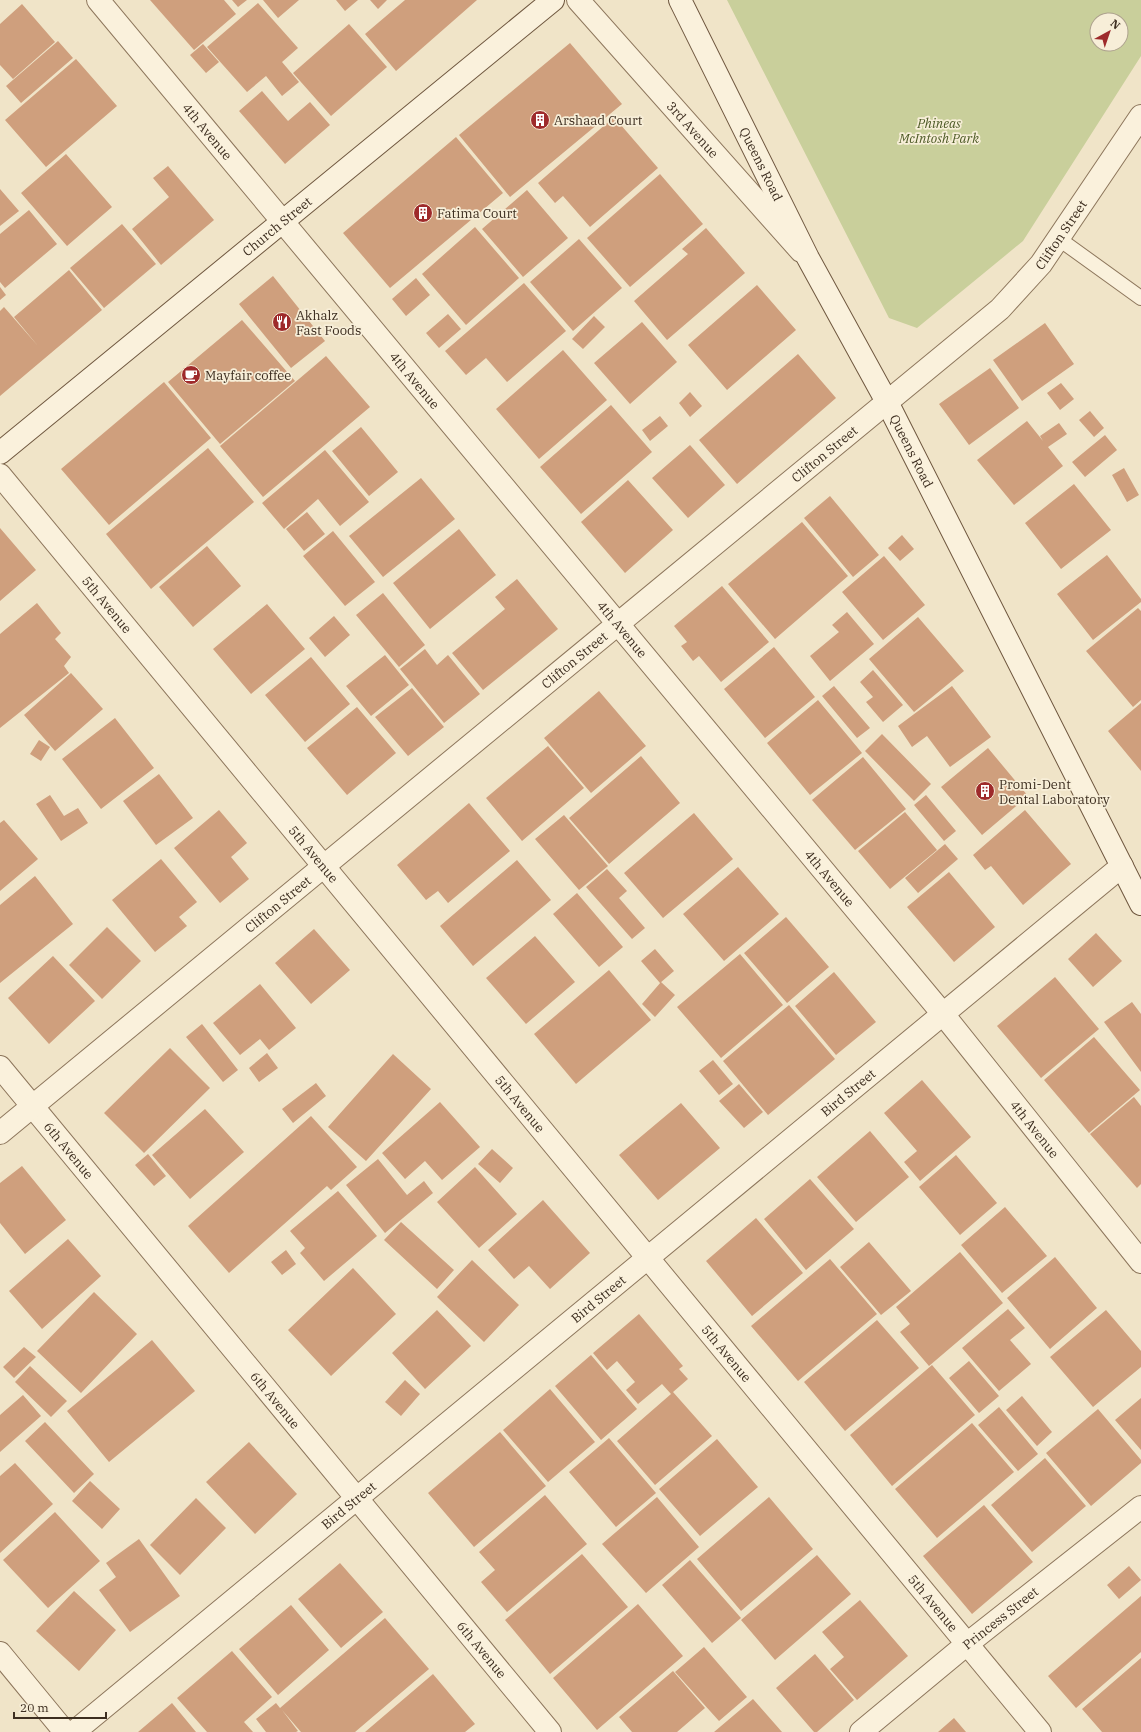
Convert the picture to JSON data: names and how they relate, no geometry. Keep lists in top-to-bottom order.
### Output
{
  "streets": {
    "street": [
      "3rd Avenue",
      "4th Avenue",
      "Queens Road",
      "Church Street",
      "Clifton Street",
      "5th Avenue",
      "Bird Street",
      "6th Avenue",
      "Princess Street"
    ]
  },
  "crossings": [
    ["3rd Avenue", "Queens Road"],
    ["4th Avenue", "Church Street"],
    ["4th Avenue", "Clifton Street"],
    ["4th Avenue", "Bird Street"],
    ["Queens Road", "Clifton Street"],
    ["Queens Road", "Bird Street"],
    ["Clifton Street", "5th Avenue"],
    ["Clifton Street", "6th Avenue"],
    ["5th Avenue", "Bird Street"],
    ["5th Avenue", "Princess Street"],
    ["Bird Street", "6th Avenue"]
  ],
  "parks": ["Phineas McIntosh Park"],
  "places": {
    "building": ["Arshaad Court", "Fatima Court", "Promi-Dent Dental Laboratory"],
    "restaurant": ["Akhalz Fast Foods"],
    "cafe": ["Mayfair coffee"]
  },
  "scale_bar": "20 m",
  "north": "top right"
}
